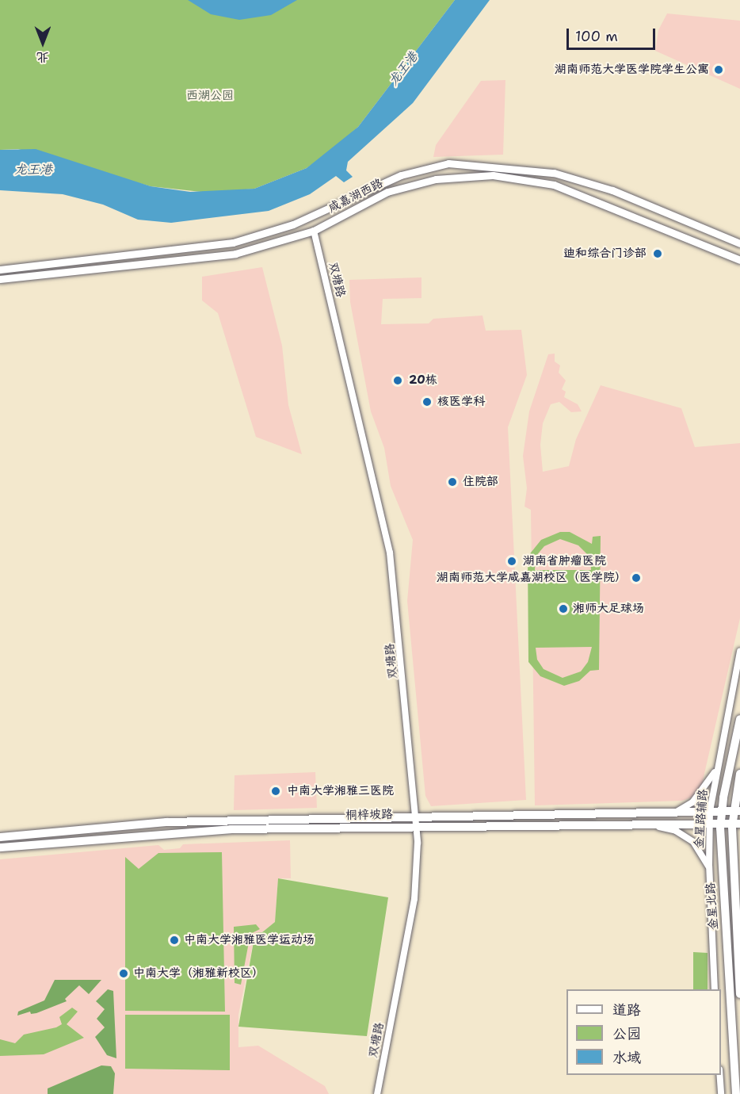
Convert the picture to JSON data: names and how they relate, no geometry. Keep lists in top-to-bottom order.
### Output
{
  "streets": {
    "main road": ["咸嘉湖西路", "桐梓坡路", "金星北路"],
    "street": ["双塘路", "金星路辅路"]
  },
  "crossings": [
    ["咸嘉湖西路", "双塘路"],
    ["双塘路", "桐梓坡路"],
    ["桐梓坡路", "金星路辅路"],
    ["桐梓坡路", "金星北路"]
  ],
  "water": ["龙王港"],
  "parks": ["西湖公园"],
  "places": [
    "湖南师范大学医学院学生公寓",
    "迪和综合门诊部",
    "20栋",
    "核医学科",
    "住院部",
    "湖南省肿瘤医院",
    "湖南师范大学咸嘉湖校区（医学院）",
    "湘师大足球场",
    "中南大学湘雅三医院",
    "中南大学湘雅医学运动场",
    "中南大学（湘雅新校区）"
  ],
  "legend": ["道路", "公园", "水域"],
  "scale_bar": "100 m",
  "north": "bottom"
}
